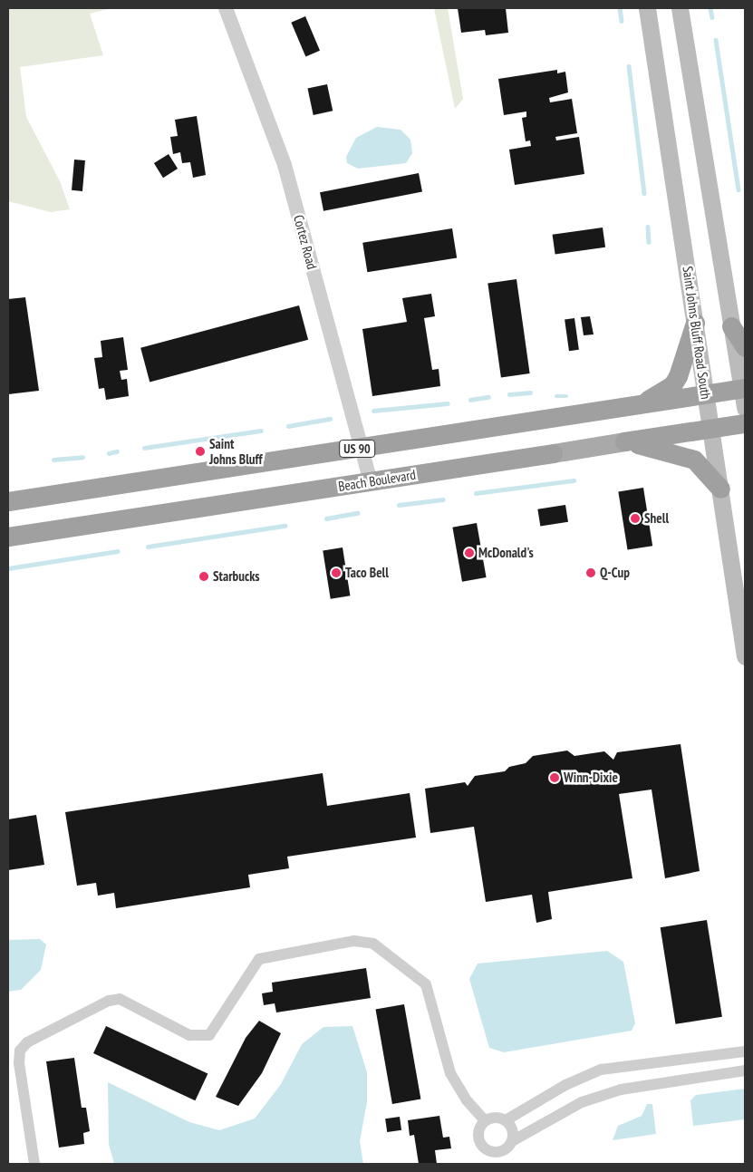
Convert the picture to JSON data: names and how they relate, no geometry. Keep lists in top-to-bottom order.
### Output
{
  "streets": {
    "highway": ["US 90", "Beach Boulevard"],
    "main road": ["Saint Johns Bluff Road South"],
    "street": ["Cortez Road"]
  },
  "crossings": [
    ["Cortez Road", "US 90"],
    ["Cortez Road", "Beach Boulevard"],
    ["Saint Johns Bluff Road South", "US 90"],
    ["Saint Johns Bluff Road South", "Beach Boulevard"]
  ],
  "places": [
    "Saint Johns Bluff",
    "Shell",
    "McDonald's",
    "Taco Bell",
    "Q-Cup",
    "Starbucks",
    "Winn-Dixie"
  ]
}
